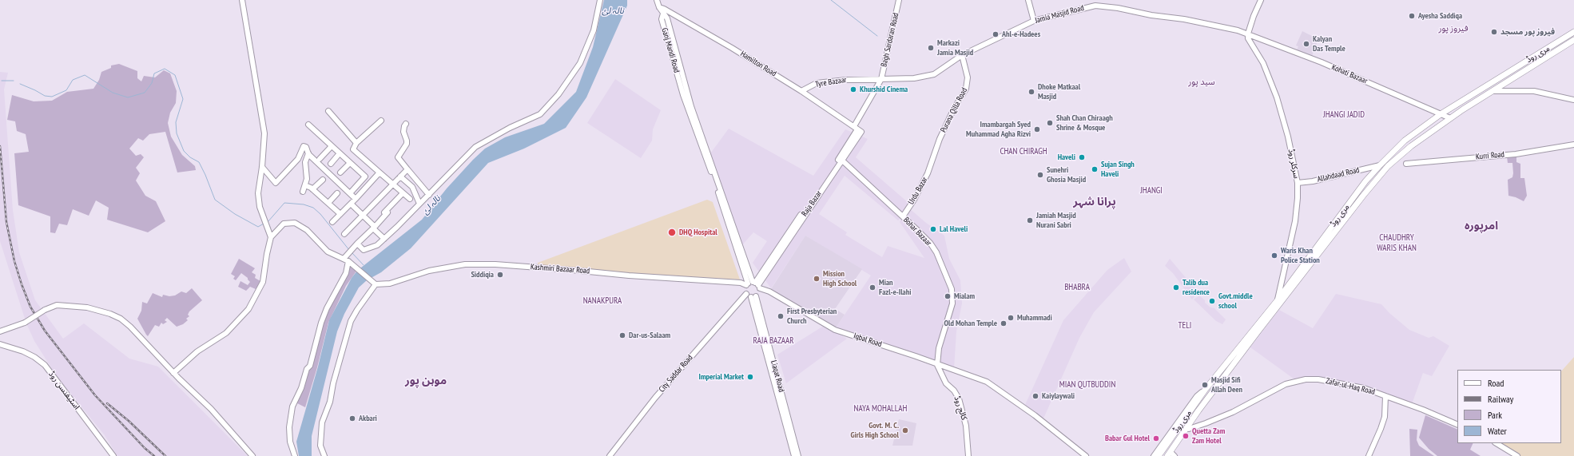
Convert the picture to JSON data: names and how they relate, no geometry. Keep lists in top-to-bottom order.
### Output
{
  "streets": {
    "main road": ["مری روڈ"],
    "street": [
      "Jamia Masjid Road",
      "Bagh Sardaran Road",
      "Ganj Mandi Road",
      "Hamilton Road",
      "Kohati Bazaar",
      "Tyre Bazaar",
      "Purana Qilla Road",
      "Kurri Road",
      "سرکلر روڈ",
      "Allahdaad Road",
      "Urdu Bazar",
      "Raja Bazar",
      "Bohar Bazaar",
      "Kashmiri Bazaar Road",
      "Iqbal Road",
      "City Saddar Road",
      "Liaqat Road",
      "Zafar-ul-Haq Road",
      "اسٹیفنسن روڈ",
      "کالج روڈ"
    ]
  },
  "crossings": [
    ["Jamia Masjid Road", "Bagh Sardaran Road"],
    ["Jamia Masjid Road", "Kohati Bazaar"],
    ["Jamia Masjid Road", "Tyre Bazaar"],
    ["Jamia Masjid Road", "Purana Qilla Road"],
    ["Jamia Masjid Road", "سرکلر روڈ"],
    ["Bagh Sardaran Road", "Hamilton Road"],
    ["Bagh Sardaran Road", "Tyre Bazaar"],
    ["Bagh Sardaran Road", "Raja Bazar"],
    ["Ganj Mandi Road", "Hamilton Road"],
    ["Ganj Mandi Road", "Raja Bazar"],
    ["Ganj Mandi Road", "Kashmiri Bazaar Road"],
    ["Ganj Mandi Road", "Iqbal Road"],
    ["مری روڈ", "Kohati Bazaar"],
    ["مری روڈ", "سرکلر روڈ"],
    ["مری روڈ", "Allahdaad Road"],
    ["Hamilton Road", "Tyre Bazaar"],
    ["Hamilton Road", "Raja Bazar"],
    ["Kohati Bazaar", "سرکلر روڈ"],
    ["Purana Qilla Road", "Urdu Bazar"],
    ["سرکلر روڈ", "Allahdaad Road"],
    ["Urdu Bazar", "Bohar Bazaar"],
    ["Raja Bazar", "Bohar Bazaar"],
    ["Raja Bazar", "Kashmiri Bazaar Road"],
    ["Raja Bazar", "Iqbal Road"],
    ["Raja Bazar", "Liaqat Road"],
    ["Bohar Bazaar", "Iqbal Road"],
    ["Bohar Bazaar", "کالج روڈ"],
    ["Kashmiri Bazaar Road", "Iqbal Road"],
    ["Iqbal Road", "کالج روڈ"]
  ],
  "districts": [
    "فیروز پور",
    "سید پور",
    "JHANGI JADID",
    "CHAN CHIRAGH",
    "JHANGI",
    "پرانا شہر",
    "امرپورہ",
    "CHAUDHRY WARIS KHAN",
    "BHABRA",
    "NANAKPURA",
    "TELI",
    "RAJA BAZAAR",
    "موہن پور",
    "MIAN QUTBUDDIN",
    "NAYA MOHALLAH"
  ],
  "water": ["نالہ لئ"],
  "places": [
    "Ayesha Saddiqa",
    "فیروز پور مسجد",
    "Ahl-e-Hadees",
    "Kalyan Das Temple",
    "Markazi Jamia Masjid",
    "Khurshid Cinema",
    "Dhoke Matkaal Masjid",
    "Shah Chan Chiraagh Shrine & Mosque",
    "Imambargah Syed Muhammad Agha Rizvi",
    "Haveli",
    "Sujan Singh Haveli",
    "Sunehri Ghosia Masjid",
    "Jamiah Masjid Nurani Sabri",
    "Lal Haveli",
    "DHQ Hospital",
    "Waris Khan Police Station",
    "Siddiqia",
    "Mission High School",
    "Mian Fazl-e-Ilahi",
    "Talib dua residence",
    "Mialam",
    "Govt.middle school",
    "First Presbyterian Church",
    "Muhammadi",
    "Old Mohan Temple",
    "Dar-us-Salaam",
    "Imperial Market",
    "Masjid Sifi Allah Deen",
    "Kaiylaywali",
    "Akbari",
    "Govt. M. C. Girls High School",
    "Quetta Zam Zam Hotel",
    "Babar Gul Hotel"
  ],
  "legend": [
    "Road",
    "Railway",
    "Park",
    "Water"
  ]
}
